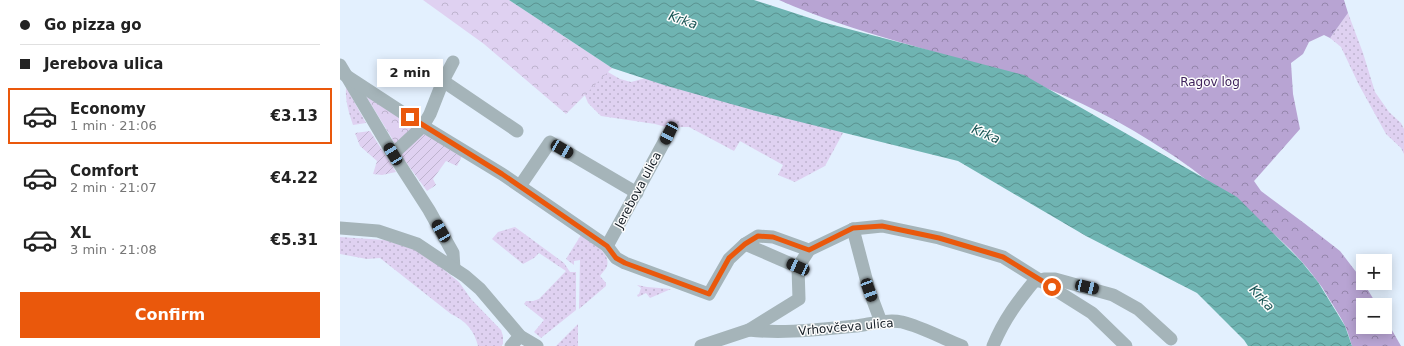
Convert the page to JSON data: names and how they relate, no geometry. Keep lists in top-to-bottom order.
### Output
{
  "streets": {
    "street": ["Jerebova ulica", "Vrhovčeva ulica"]
  },
  "water": ["Krka"],
  "parks": ["Ragov log"],
  "page": {
    "banner": ["Go pizza go", "Jerebova ulica"],
    "bubble": "2 min",
    "list": [
      {
        "name": "Economy",
        "note": "1 min · 21:06",
        "value": "€3.13"
      },
      {
        "name": "Comfort",
        "note": "2 min · 21:07",
        "value": "€4.22"
      },
      {
        "name": "XL",
        "note": "3 min · 21:08",
        "value": "€5.31"
      }
    ],
    "map_buttons": ["+", "−"],
    "buttons": "Confirm"
  }
}
